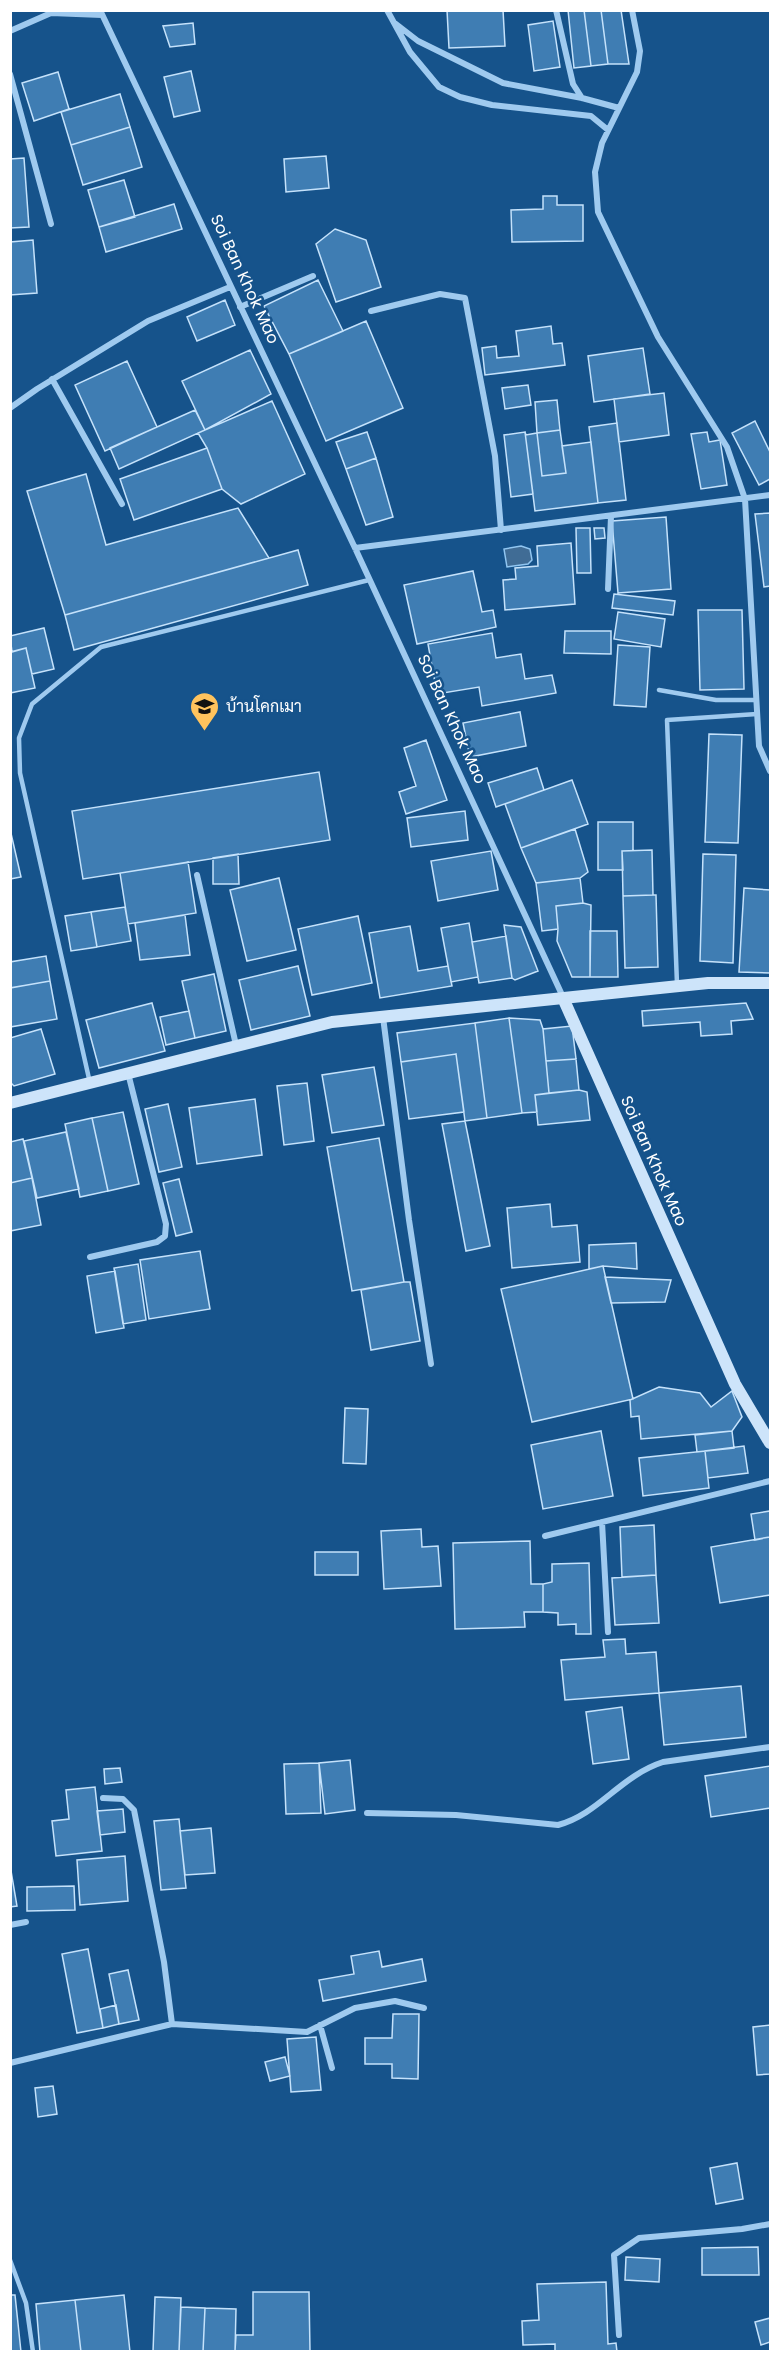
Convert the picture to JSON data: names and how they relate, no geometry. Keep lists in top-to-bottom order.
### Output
{
  "streets": {
    "street": ["Soi Ban Khok Mao"]
  },
  "places": {
    "school or university": ["บ้านโคกเมา"]
  }
}
